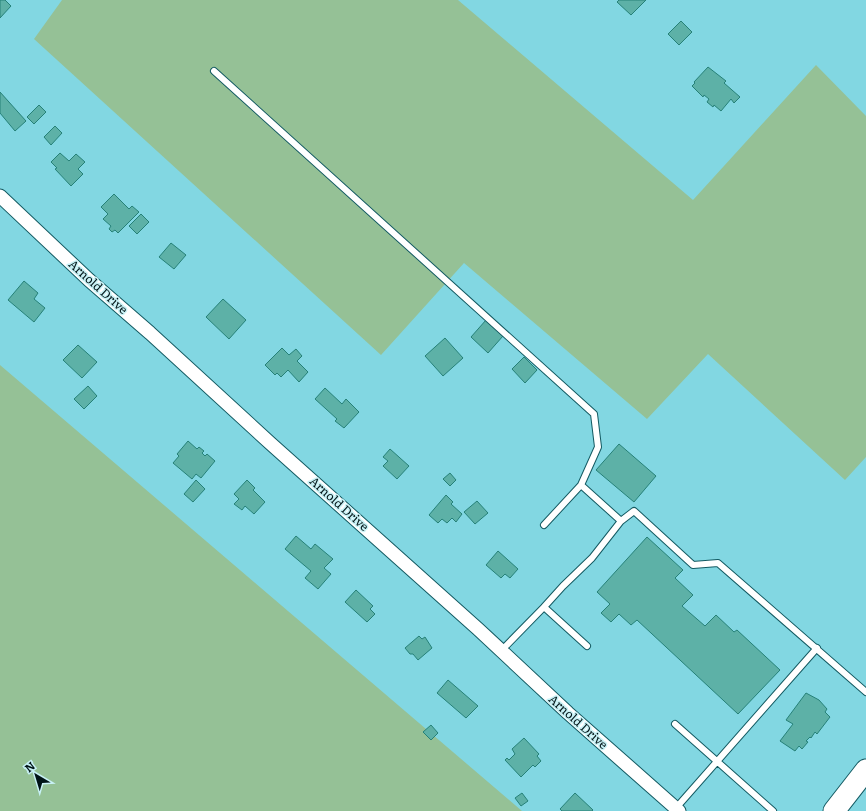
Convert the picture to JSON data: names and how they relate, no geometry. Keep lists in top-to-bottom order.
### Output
{
  "streets": {
    "street": ["Arnold Drive"]
  },
  "north": "top left"
}
